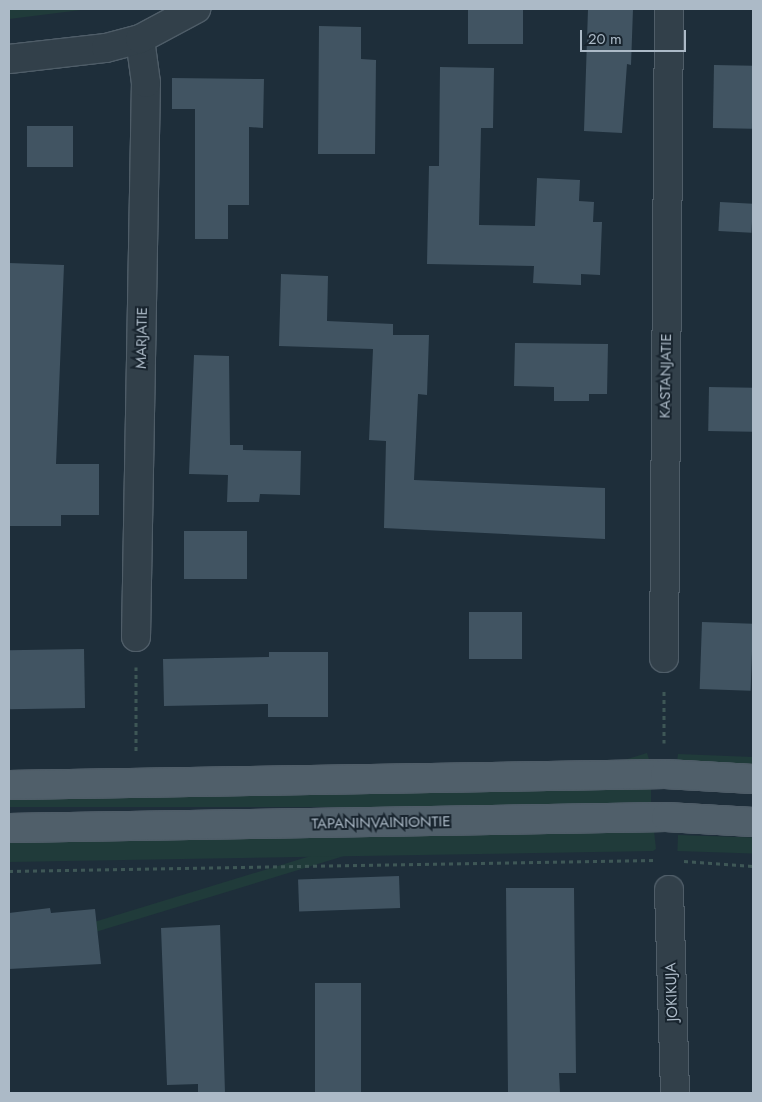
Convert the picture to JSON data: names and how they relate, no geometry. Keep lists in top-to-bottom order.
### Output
{
  "streets": {
    "main road": ["TAPANINVAINIONTIE"],
    "street": ["MARJATIE", "KASTANJATIE", "JOKIKUJA"]
  },
  "scale_bar": "20 m"
}
